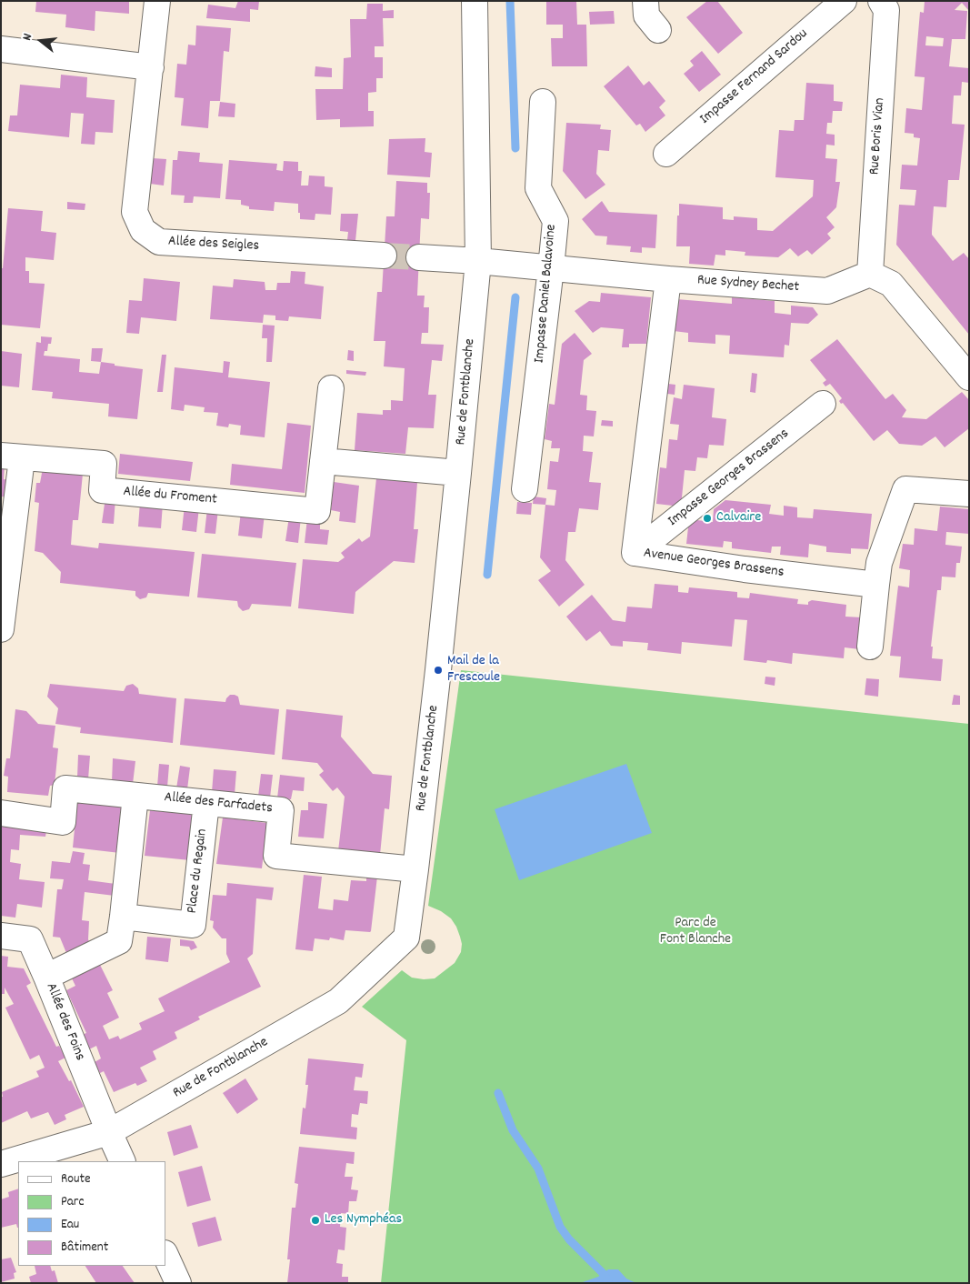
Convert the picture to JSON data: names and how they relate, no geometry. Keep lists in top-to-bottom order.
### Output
{
  "streets": {
    "street": [
      "Impasse Fernand Sardou",
      "Rue Boris Vian",
      "Allée des Seigles",
      "Rue Sydney Bechet",
      "Impasse Daniel Balavoine",
      "Rue de Fontblanche",
      "Impasse Georges Brassens",
      "Allée du Froment",
      "Avenue Georges Brassens",
      "Allée des Farfadets",
      "Place du Regain",
      "Allée des Foins"
    ]
  },
  "crossings": [
    ["Rue Boris Vian", "Rue Sydney Bechet"],
    ["Rue Sydney Bechet", "Impasse Daniel Balavoine"],
    ["Rue Sydney Bechet", "Rue de Fontblanche"],
    ["Rue Sydney Bechet", "Avenue Georges Brassens"],
    ["Rue de Fontblanche", "Allée des Farfadets"],
    ["Rue de Fontblanche", "Allée des Foins"],
    ["Impasse Georges Brassens", "Avenue Georges Brassens"],
    ["Allée des Farfadets", "Place du Regain"]
  ],
  "parks": ["Parc de Font Blanche"],
  "places": ["Calvaire", "Mail de la Frescoule", "Les Nymphéas"],
  "legend": [
    "Route",
    "Parc",
    "Eau",
    "Bâtiment"
  ],
  "north": "left"
}
